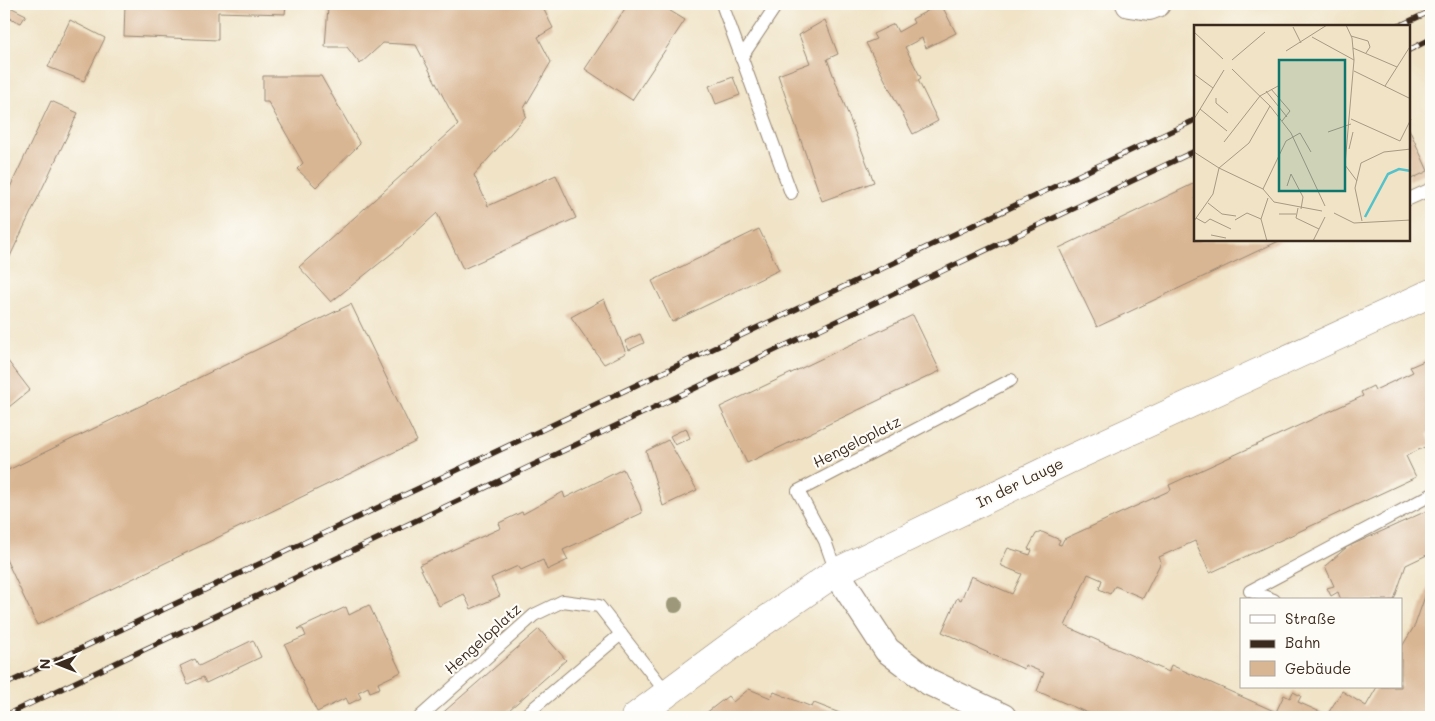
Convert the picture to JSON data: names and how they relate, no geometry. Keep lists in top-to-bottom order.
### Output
{
  "streets": {
    "street": ["In der Lauge"],
    "lane": ["Hengeloplatz"]
  },
  "crossings": [
    ["Hengeloplatz", "In der Lauge"]
  ],
  "legend": ["Straße", "Bahn", "Gebäude"],
  "north": "left"
}
